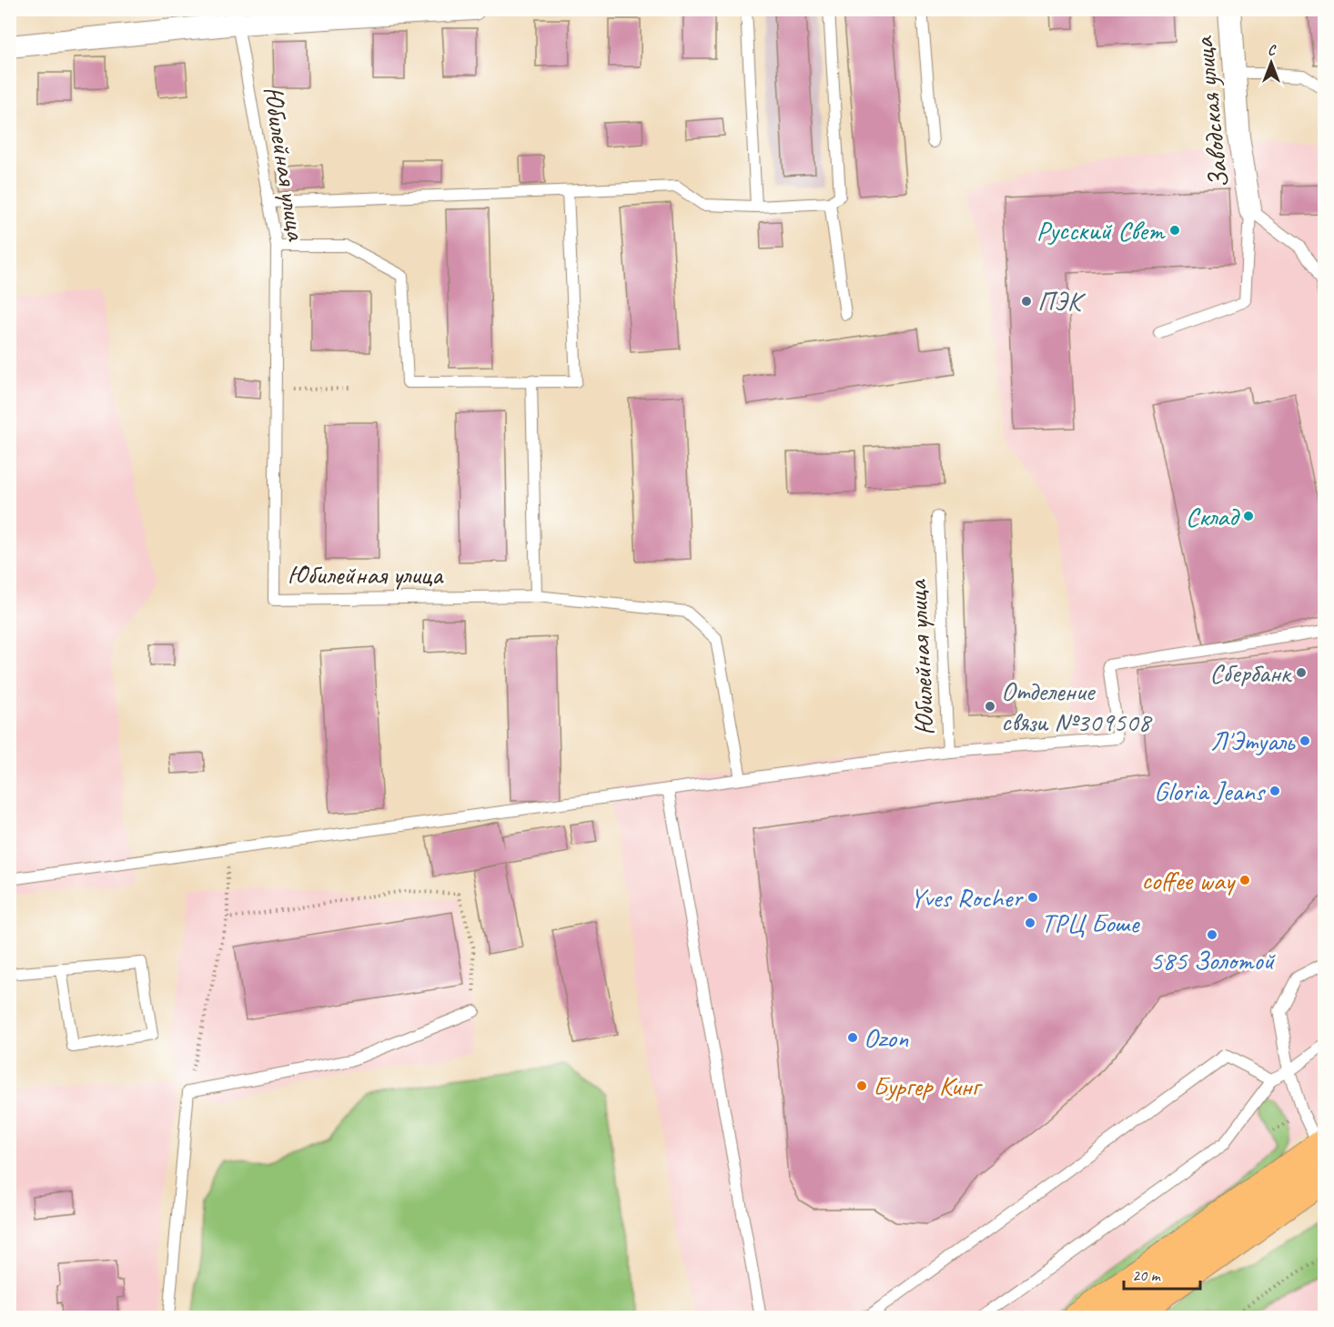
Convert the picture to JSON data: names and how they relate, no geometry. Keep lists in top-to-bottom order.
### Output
{
  "streets": {
    "street": ["Заводская улица"],
    "lane": ["Юбилейная улица"]
  },
  "places": [
    "Русский Свет",
    "ПЭК",
    "Склад",
    "Сбербанк",
    "Отделение связи №309508",
    "Л'Этуаль",
    "Gloria Jeans",
    "coffee way",
    "Yves Rocher",
    "ТРЦ Боше",
    "585 Золотой",
    "Ozon",
    "Бургер Кинг"
  ],
  "scale_bar": "20 m",
  "north": "top"
}
